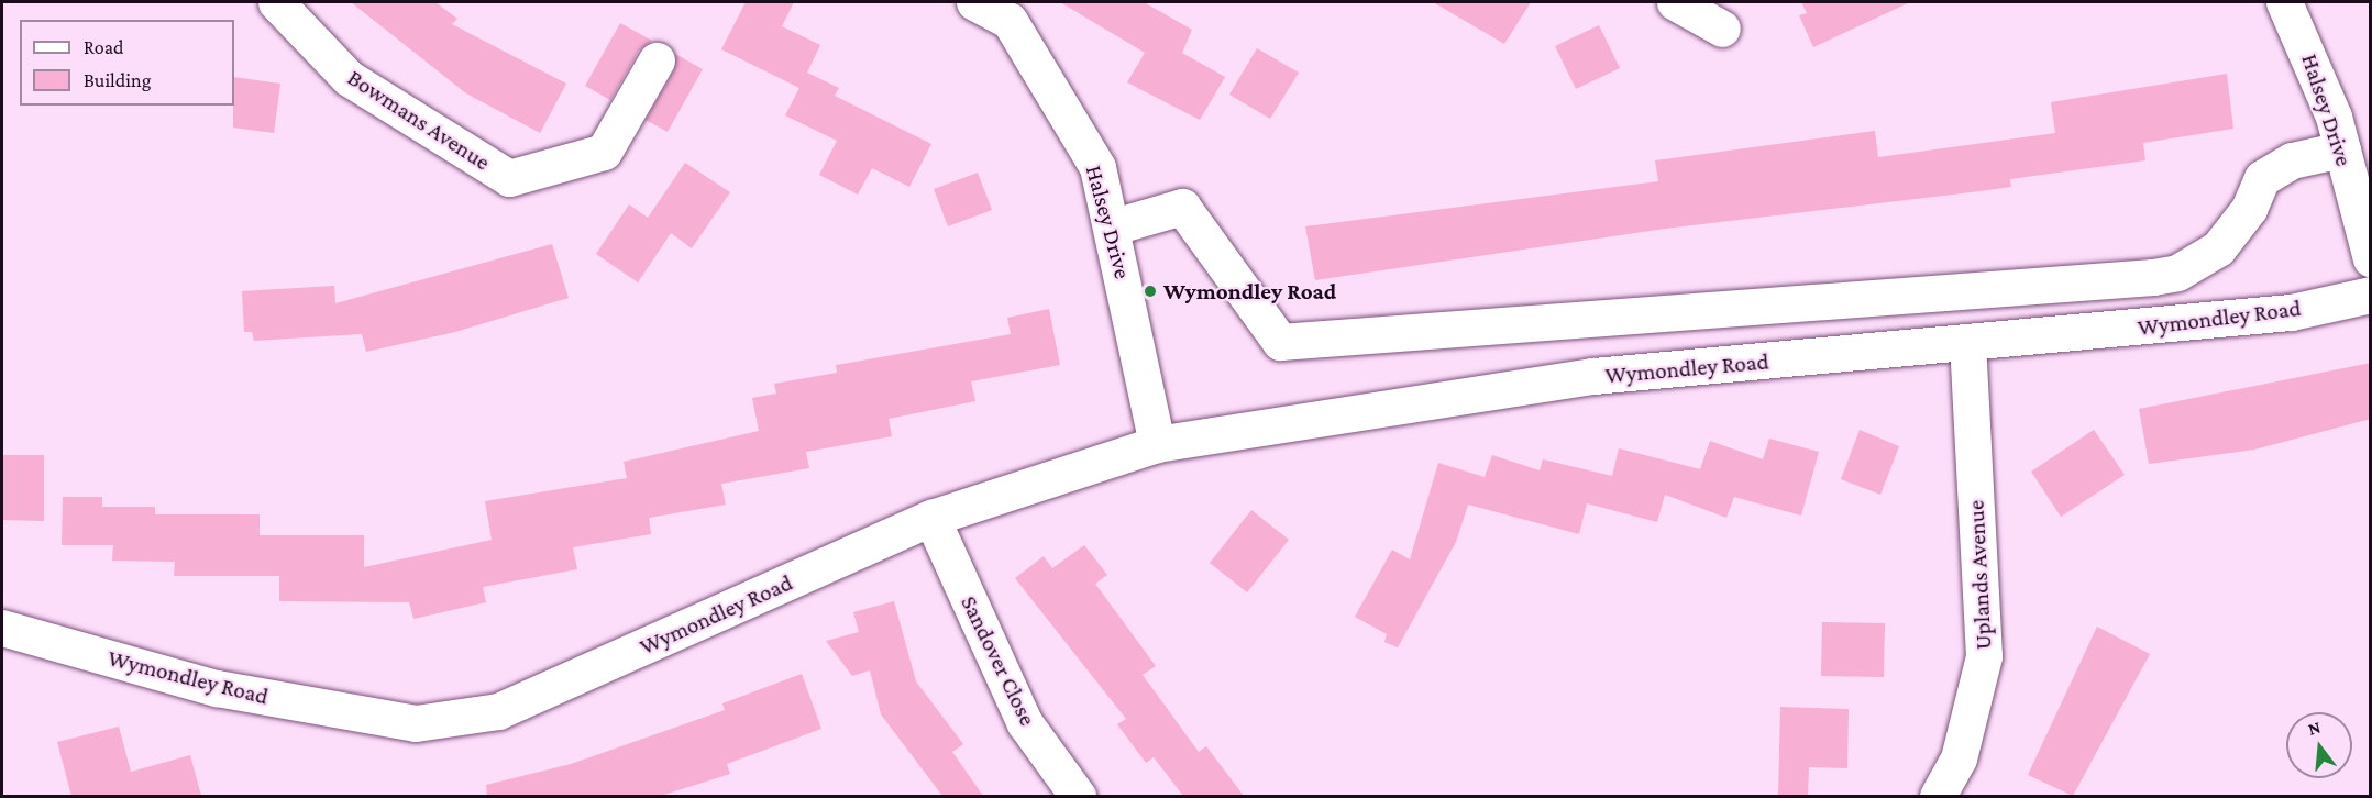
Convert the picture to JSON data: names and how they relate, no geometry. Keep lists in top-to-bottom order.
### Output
{
  "streets": {
    "street": [
      "Halsey Drive",
      "Bowmans Avenue",
      "Wymondley Road",
      "Uplands Avenue",
      "Sandover Close"
    ]
  },
  "crossings": [
    ["Halsey Drive", "Wymondley Road"],
    ["Wymondley Road", "Uplands Avenue"],
    ["Wymondley Road", "Sandover Close"]
  ],
  "places": ["Wymondley Road"],
  "legend": ["Road", "Building"],
  "north": "top"
}
